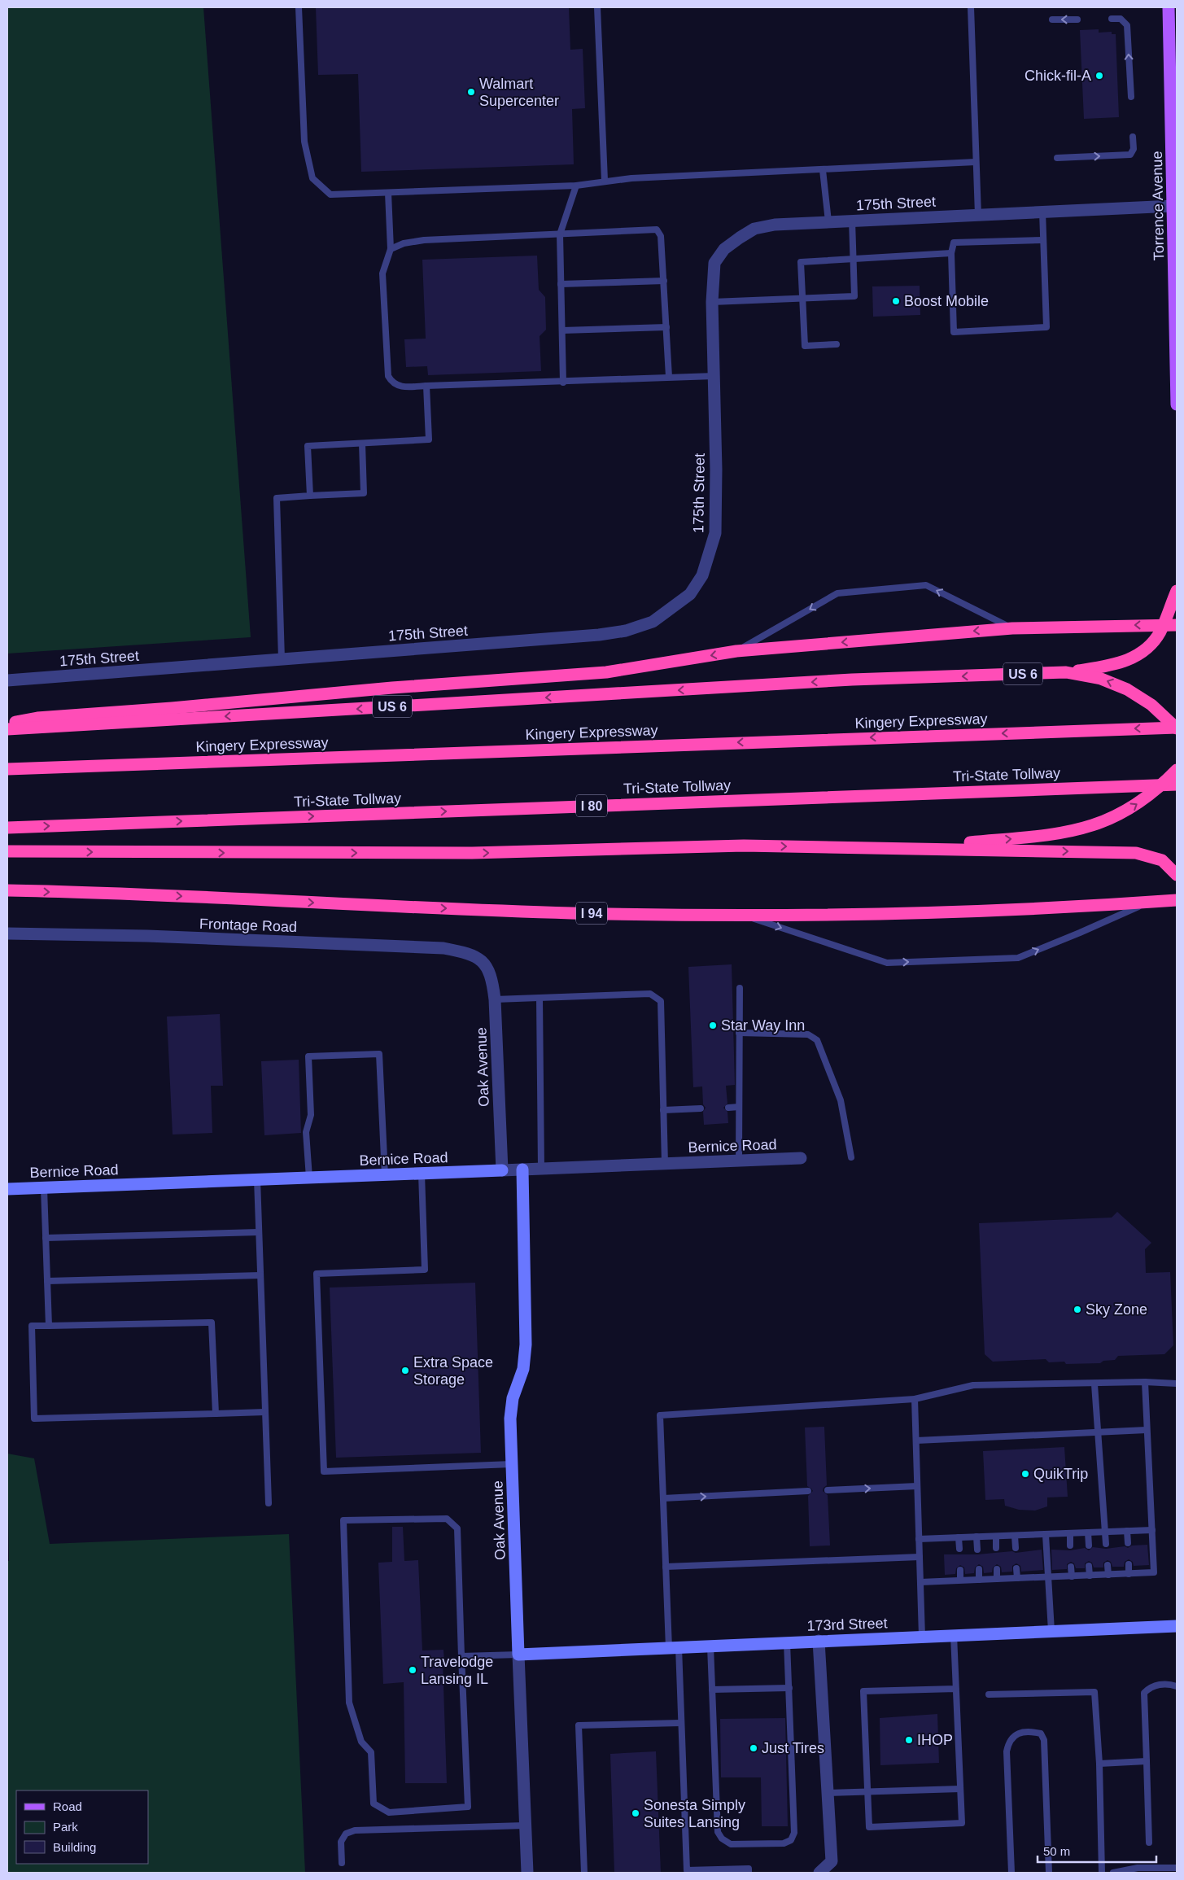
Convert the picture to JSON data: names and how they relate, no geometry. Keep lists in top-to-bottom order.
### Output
{
  "streets": {
    "highway": [
      "US 6",
      "Kingery Expressway",
      "Tri-State Tollway",
      "I 80",
      "I 94"
    ],
    "main road": ["Torrence Avenue"],
    "street": [
      "175th Street",
      "Frontage Road",
      "Oak Avenue",
      "Bernice Road",
      "173rd Street"
    ]
  },
  "crossings": [
    ["175th Street", "Torrence Avenue"],
    ["US 6", "Kingery Expressway"],
    ["Frontage Road", "Oak Avenue"],
    ["Oak Avenue", "Bernice Road"],
    ["Oak Avenue", "173rd Street"]
  ],
  "places": [
    "Chick-fil-A",
    "Walmart Supercenter",
    "Boost Mobile",
    "Star Way Inn",
    "Sky Zone",
    "Extra Space Storage",
    "QuikTrip",
    "Travelodge Lansing IL",
    "IHOP",
    "Just Tires",
    "Sonesta Simply Suites Lansing"
  ],
  "legend": ["Road", "Park", "Building"],
  "scale_bar": "50 m"
}
